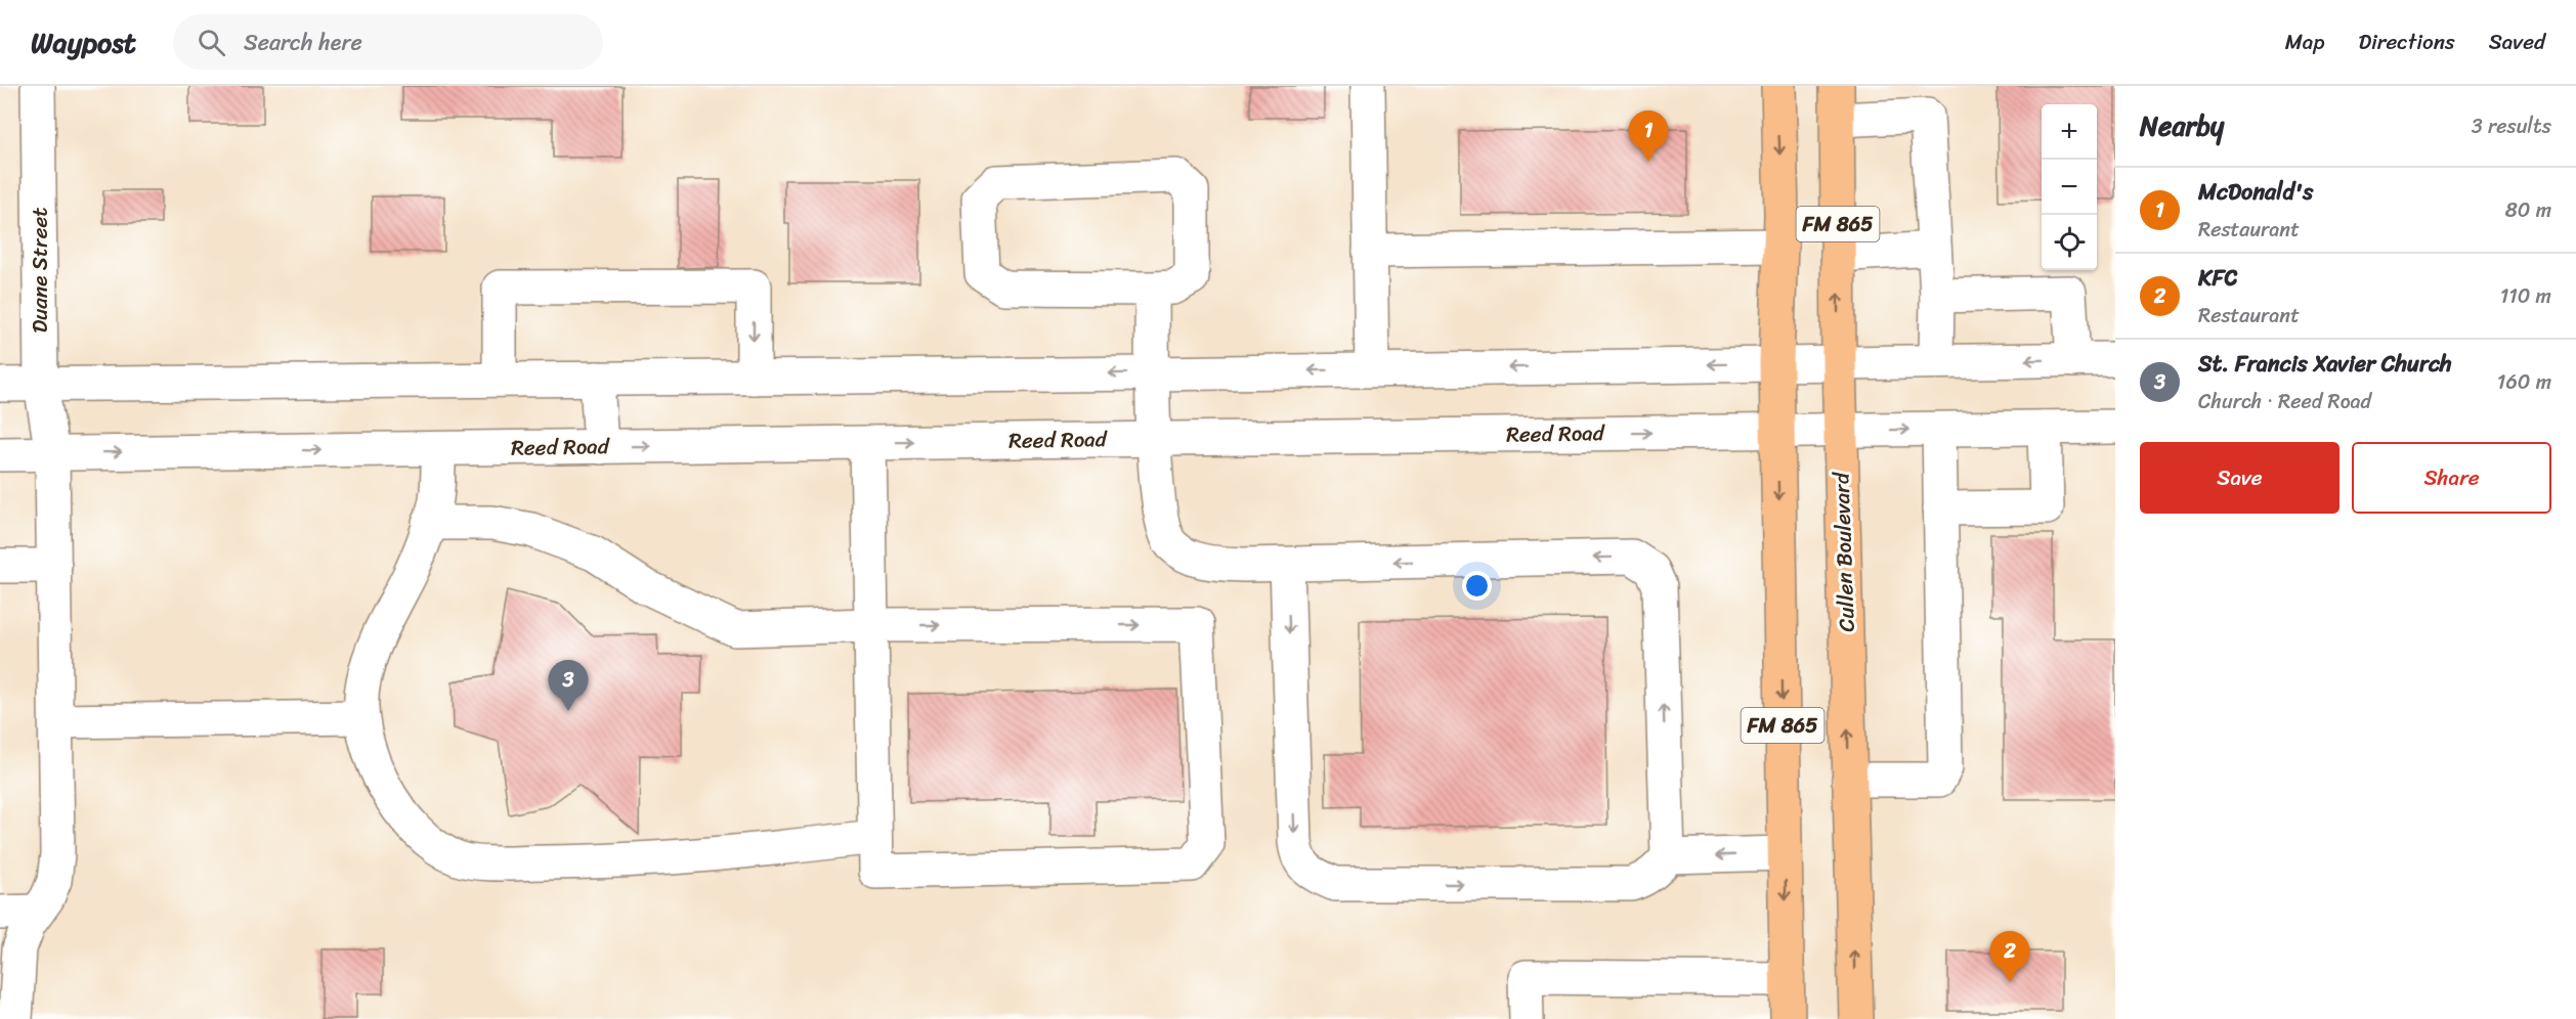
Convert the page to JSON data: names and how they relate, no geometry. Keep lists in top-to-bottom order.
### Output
{
  "streets": {
    "main road": ["FM 865", "Cullen Boulevard"],
    "street": ["Duane Street", "Reed Road"]
  },
  "crossings": [
    ["FM 865", "Reed Road"],
    ["Duane Street", "Reed Road"],
    ["Reed Road", "Cullen Boulevard"]
  ],
  "page": {
    "header": "Waypost",
    "search": "Search here",
    "nav": ["Map", "Directions", "Saved"],
    "heading": ["Nearby", "3 results"],
    "map_buttons": ["+", "−"],
    "pins": ["1", "3", "2"],
    "list": [
      {
        "mark": "1",
        "name": "McDonald's",
        "note": "Restaurant",
        "value": "80 m"
      },
      {
        "mark": "2",
        "name": "KFC",
        "note": "Restaurant",
        "value": "110 m"
      },
      {
        "mark": "3",
        "name": "St. Francis Xavier Church",
        "note": "Church · Reed Road",
        "value": "160 m"
      }
    ],
    "buttons": ["Save", "Share"]
  }
}
